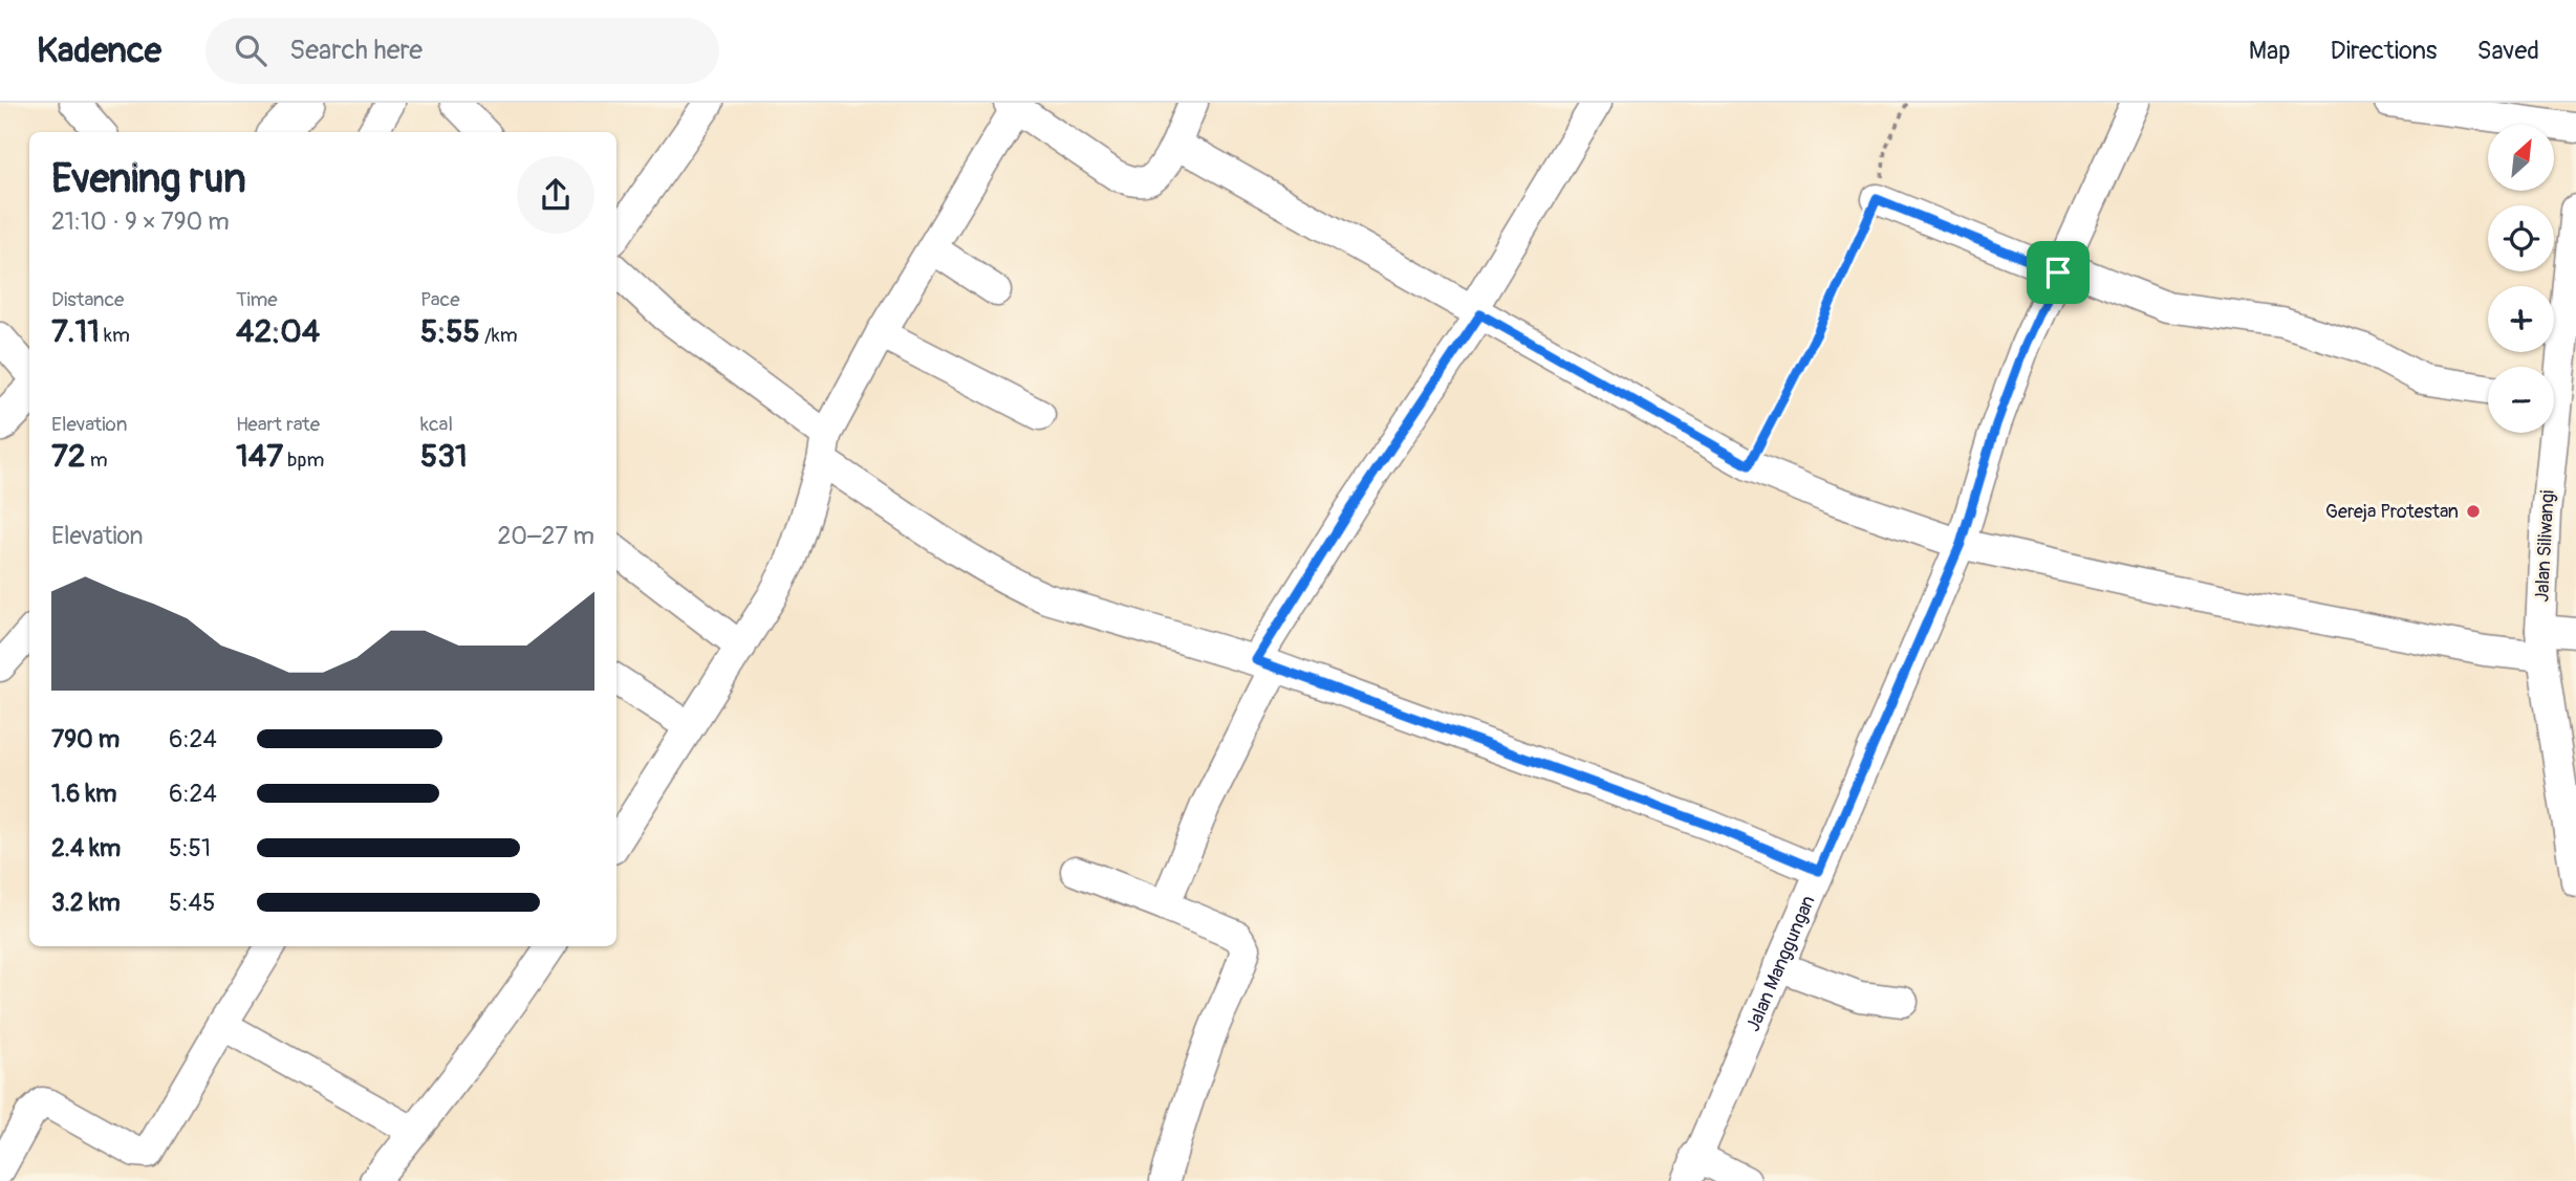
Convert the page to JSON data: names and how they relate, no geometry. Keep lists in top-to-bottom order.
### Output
{
  "streets": {
    "street": ["Jalan Siliwangi", "Jalan Manggungan"]
  },
  "places": ["Gereja Protestan"],
  "north": "top right",
  "page": {
    "header": "Kadence",
    "search": "Search here",
    "nav": ["Map", "Directions", "Saved"],
    "map_buttons": ["+", "−"],
    "heading": ["Evening run", "21:10 · 9 × 790 m"],
    "stats": [
      ["Distance", "7.11 km"],
      ["Time", "42:04"],
      ["Pace", "5:55 /km"],
      ["Elevation", "72 m"],
      ["Heart rate", "147 bpm"],
      ["kcal", "531"]
    ],
    "chart": ["Elevation", "20–27 m"],
    "list": [
      {
        "name": "790 m",
        "note": "6:24"
      },
      {
        "name": "1.6 km",
        "note": "6:24"
      },
      {
        "name": "2.4 km",
        "note": "5:51"
      },
      {
        "name": "3.2 km",
        "note": "5:45"
      }
    ]
  }
}
